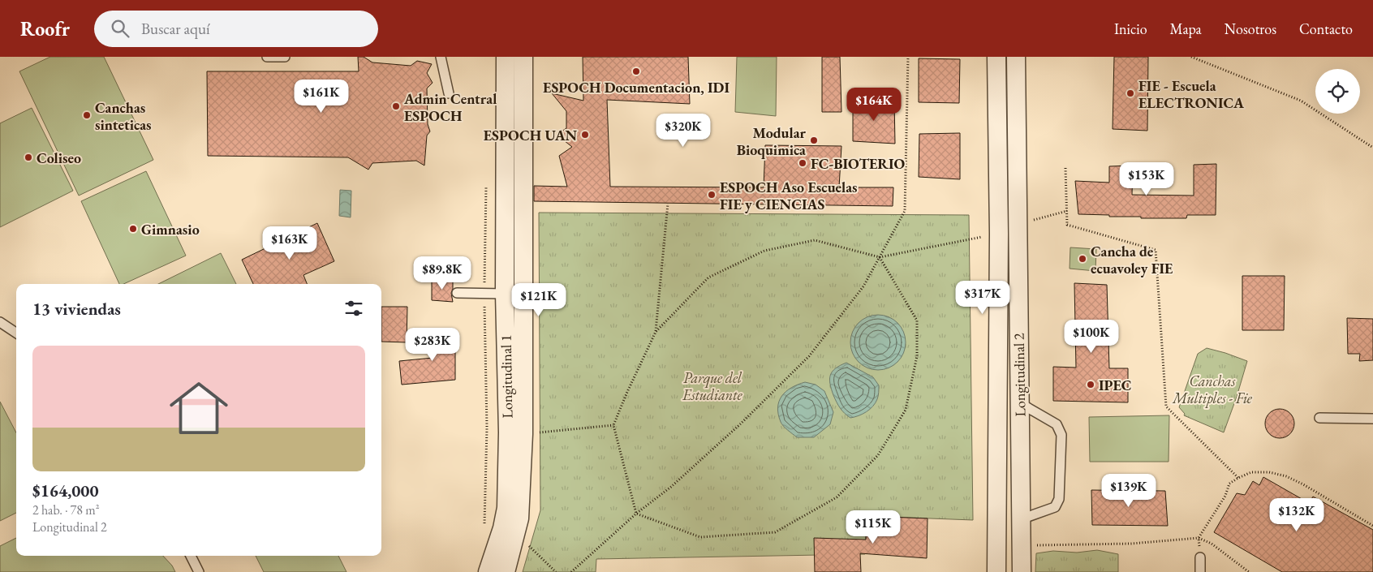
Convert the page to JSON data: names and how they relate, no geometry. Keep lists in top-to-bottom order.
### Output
{
  "streets": {
    "street": ["Longitudinal 2", "Longitudinal 1"]
  },
  "parks": ["Parque del Estudiante", "Canchas Multiples - Fie"],
  "places": [
    "ESPOCH Documentacion, IDI",
    "FIE - Escuela ELECTRONICA",
    "Admin Central ESPOCH",
    "Canchas sinteticas",
    "ESPOCH UAN",
    "Modular Bioquimica",
    "Coliseo",
    "FC-BIOTERIO",
    "ESPOCH Aso Escuelas FIE y CIENCIAS",
    "Gimnasio",
    "Cancha de ecuavoley FIE",
    "IPEC"
  ],
  "page": {
    "header": "Roofr",
    "search": "Buscar aquí",
    "nav": [
      "Inicio",
      "Mapa",
      "Nosotros",
      "Contacto"
    ],
    "price": [
      "$161K",
      "$164K",
      "$320K",
      "$153K",
      "$163K",
      "$89.8K",
      "$317K",
      "$121K",
      "$100K",
      "$283K",
      "$139K",
      "$132K",
      "$115K"
    ],
    "heading": "13 viviendas",
    "list": [
      {
        "name": "$164,000",
        "note": "2 hab. · 78 m² · Longitudinal 2"
      }
    ]
  }
}
